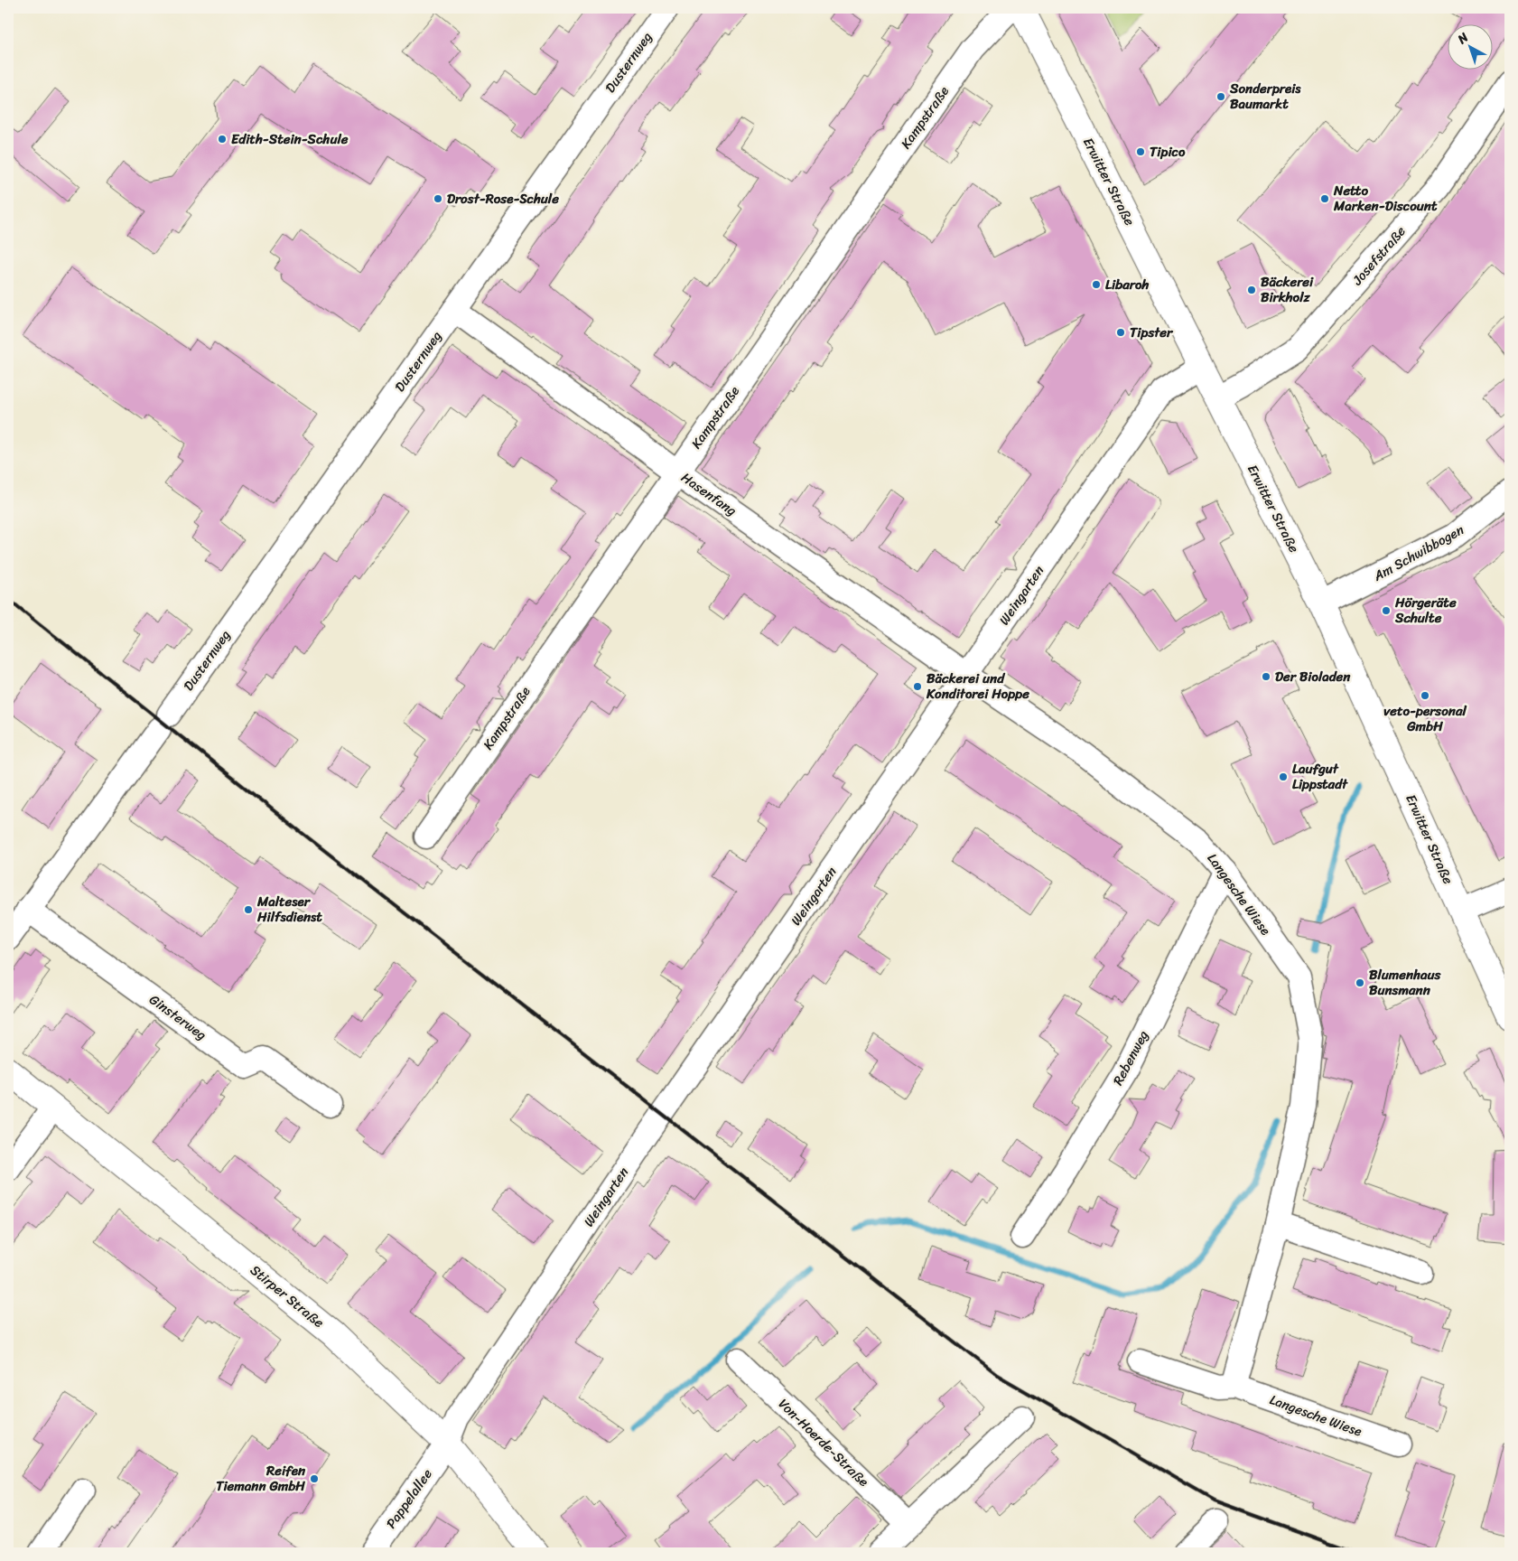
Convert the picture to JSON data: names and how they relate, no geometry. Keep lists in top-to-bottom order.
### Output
{
  "streets": {
    "street": [
      "Dusternweg",
      "Kampstraße",
      "Erwitter Straße",
      "Josefstraße",
      "Hasenfang",
      "Am Schwibbogen",
      "Weingarten",
      "Langesche Wiese",
      "Ginsterweg",
      "Rebenweg",
      "Stirper Straße",
      "Von-Hoerde-Straße",
      "Pappelallee"
    ]
  },
  "crossings": [
    ["Dusternweg", "Hasenfang"],
    ["Dusternweg", "Ginsterweg"],
    ["Kampstraße", "Hasenfang"],
    ["Erwitter Straße", "Josefstraße"],
    ["Erwitter Straße", "Am Schwibbogen"],
    ["Erwitter Straße", "Weingarten"],
    ["Hasenfang", "Weingarten"],
    ["Hasenfang", "Langesche Wiese"],
    ["Weingarten", "Langesche Wiese"],
    ["Weingarten", "Stirper Straße"],
    ["Weingarten", "Pappelallee"],
    ["Langesche Wiese", "Rebenweg"],
    ["Stirper Straße", "Pappelallee"]
  ],
  "places": [
    "Sonderpreis Baumarkt",
    "Edith-Stein-Schule",
    "Tipico",
    "Drost-Rose-Schule",
    "Netto Marken-Discount",
    "Libaroh",
    "Bäckerei Birkholz",
    "Tipster",
    "Hörgeräte Schulte",
    "Der Bioladen",
    "Bäckerei und Konditorei Hoppe",
    "veto-personal GmbH",
    "Laufgut Lippstadt",
    "Malteser Hilfsdienst",
    "Blumenhaus Bunsmann",
    "Reifen Tiemann GmbH"
  ],
  "north": "top left"
}
